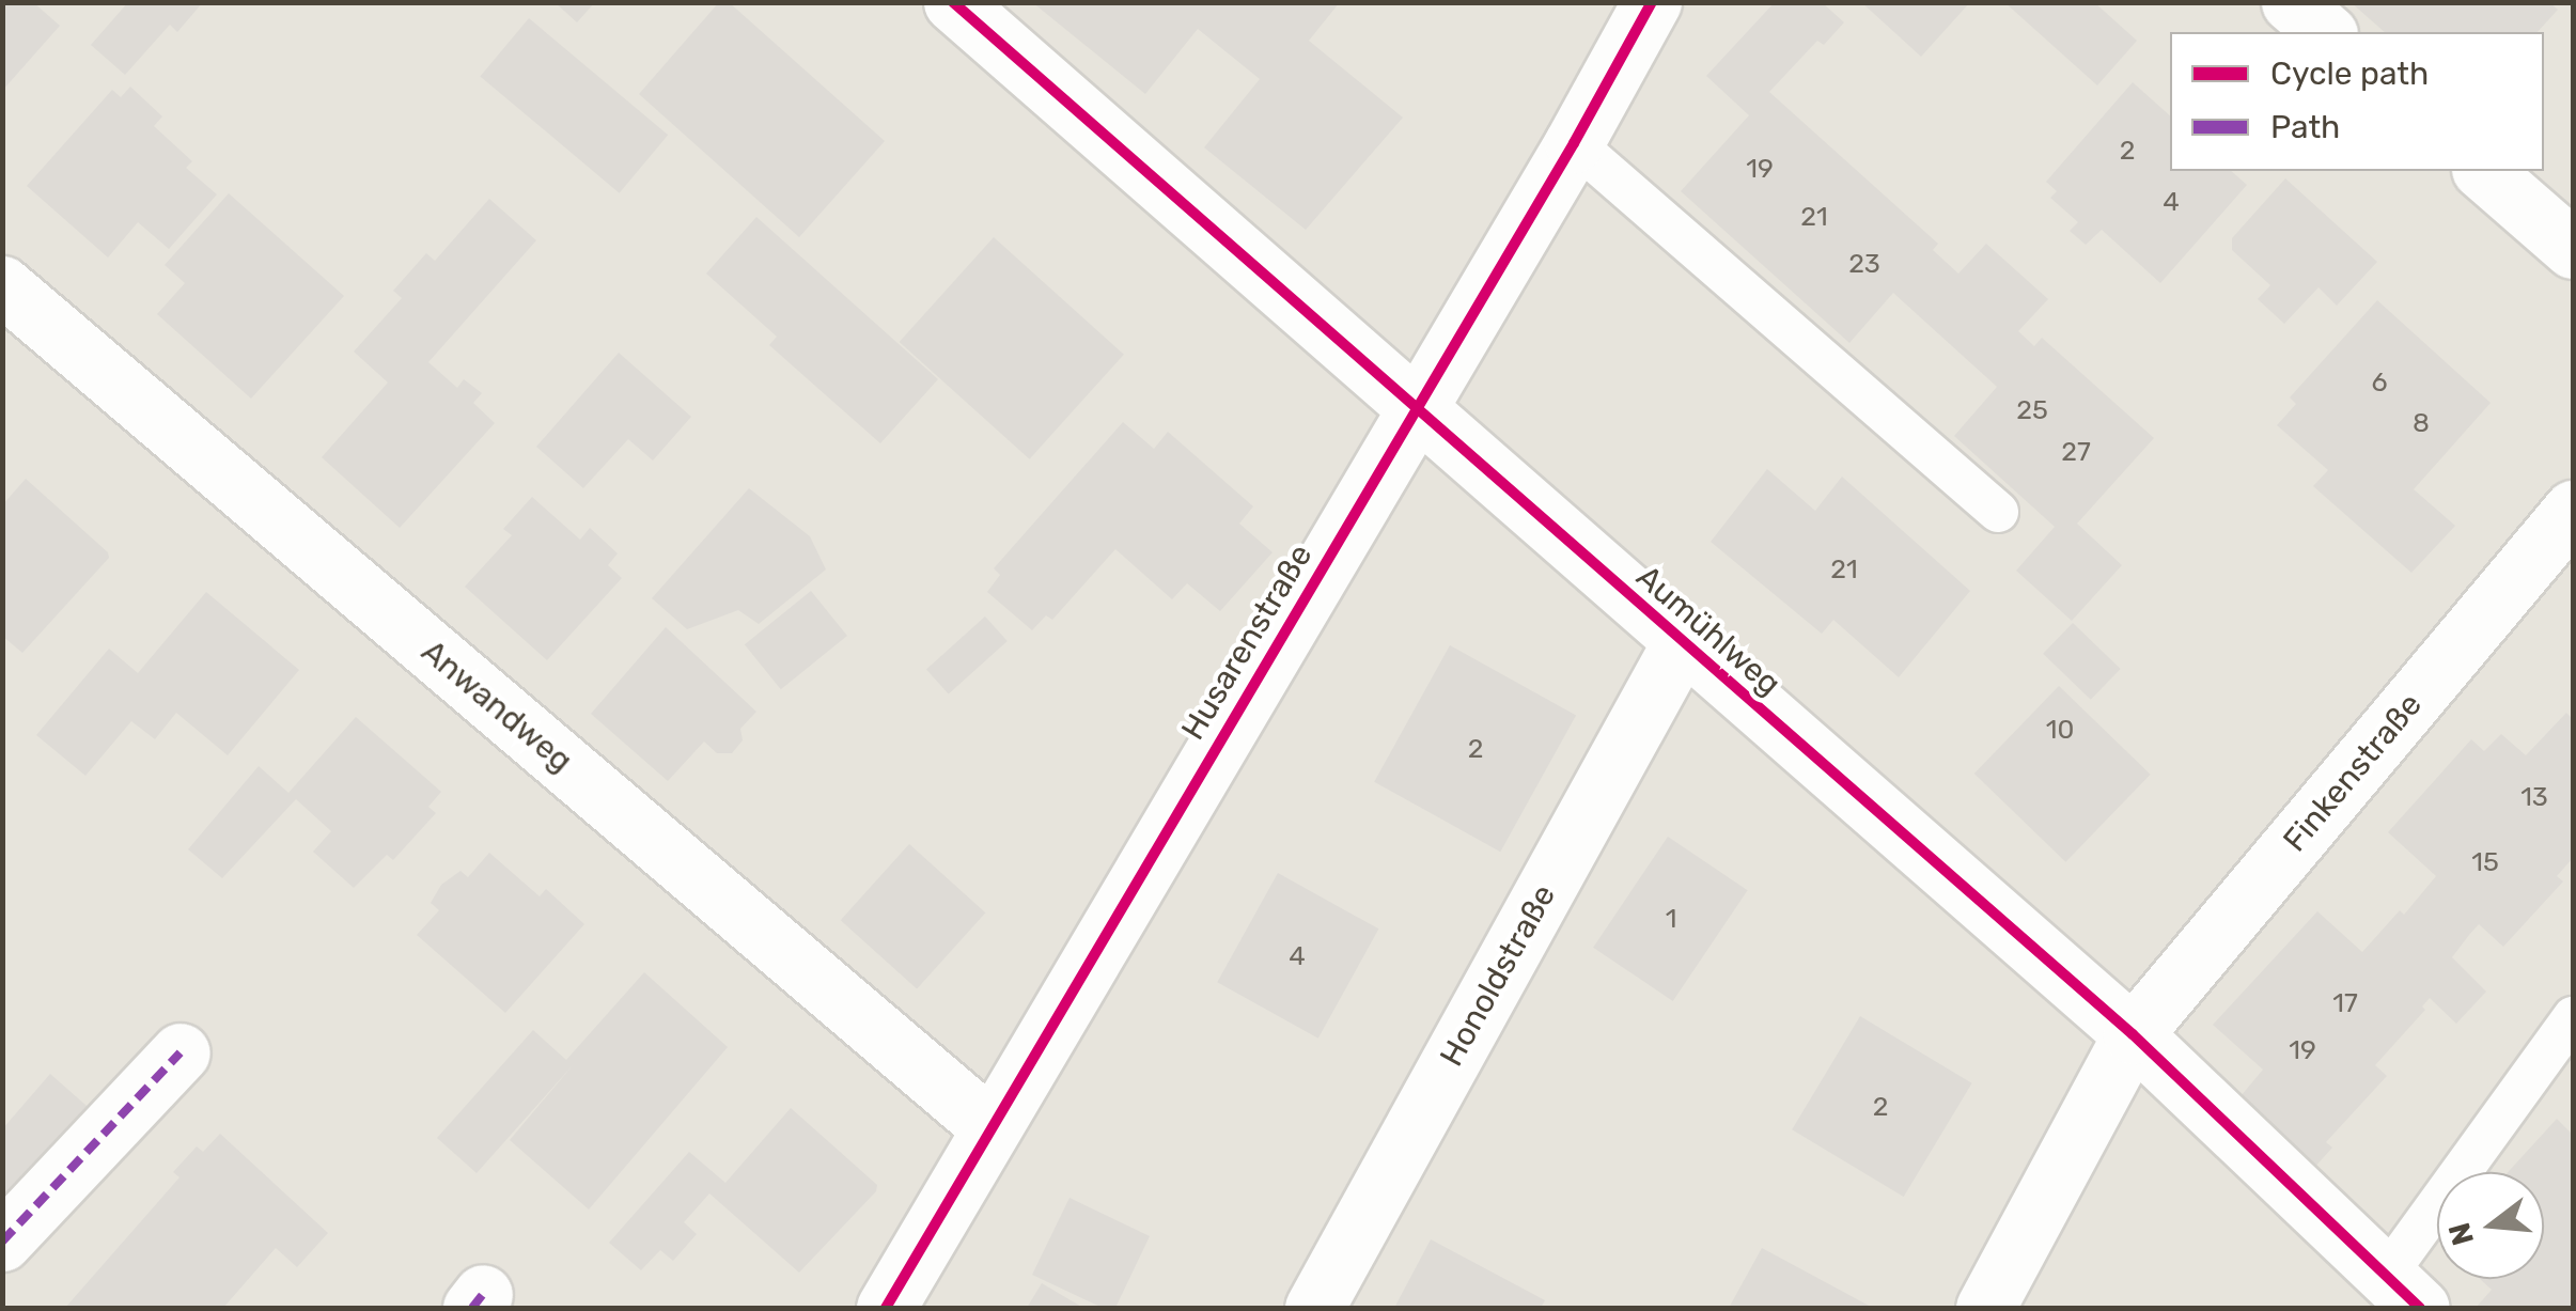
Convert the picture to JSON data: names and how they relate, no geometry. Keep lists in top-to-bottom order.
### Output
{
  "streets": {
    "street": [
      "Aumühlweg",
      "Husarenstraße",
      "Anwandweg",
      "Finkenstraße",
      "Honoldstraße"
    ]
  },
  "crossings": [
    ["Aumühlweg", "Husarenstraße"],
    ["Aumühlweg", "Finkenstraße"],
    ["Aumühlweg", "Honoldstraße"],
    ["Husarenstraße", "Anwandweg"]
  ],
  "house_numbers": [
    "2",
    "19",
    "4",
    "21",
    "23",
    "6",
    "25",
    "8",
    "27",
    "21",
    "10",
    "2",
    "13",
    "15",
    "1",
    "4",
    "17",
    "19",
    "2"
  ],
  "legend": ["Cycle path", "Path"],
  "north": "left"
}
